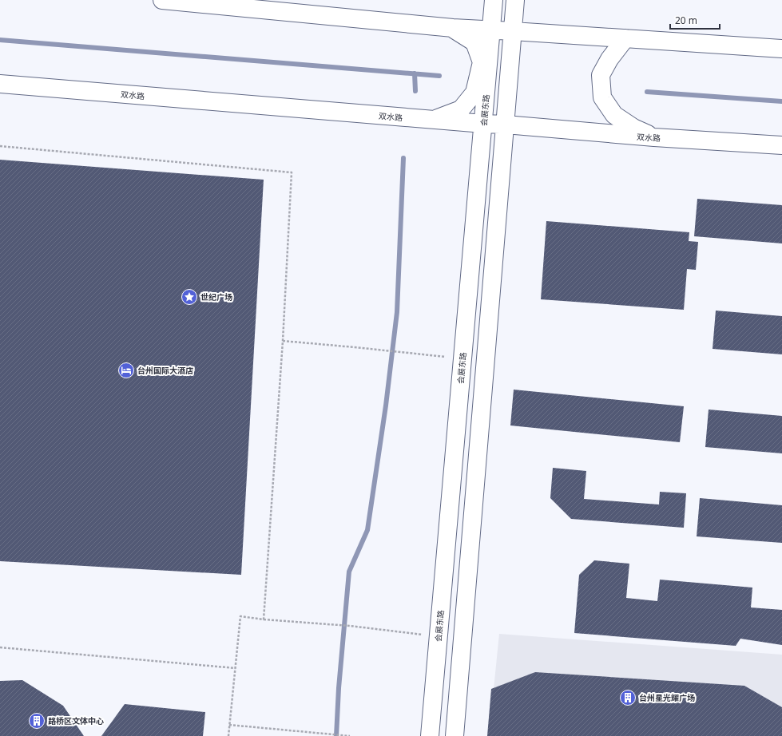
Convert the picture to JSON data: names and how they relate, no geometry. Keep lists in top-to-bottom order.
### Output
{
  "streets": {
    "main road": ["双水路", "会展东路"]
  },
  "crossings": [
    ["双水路", "会展东路"]
  ],
  "places": {
    "place": ["世纪广场"],
    "hotel": ["台州国际大酒店"],
    "building": ["台州星光耀广场", "路桥区文体中心"]
  },
  "scale_bar": "20 m"
}
